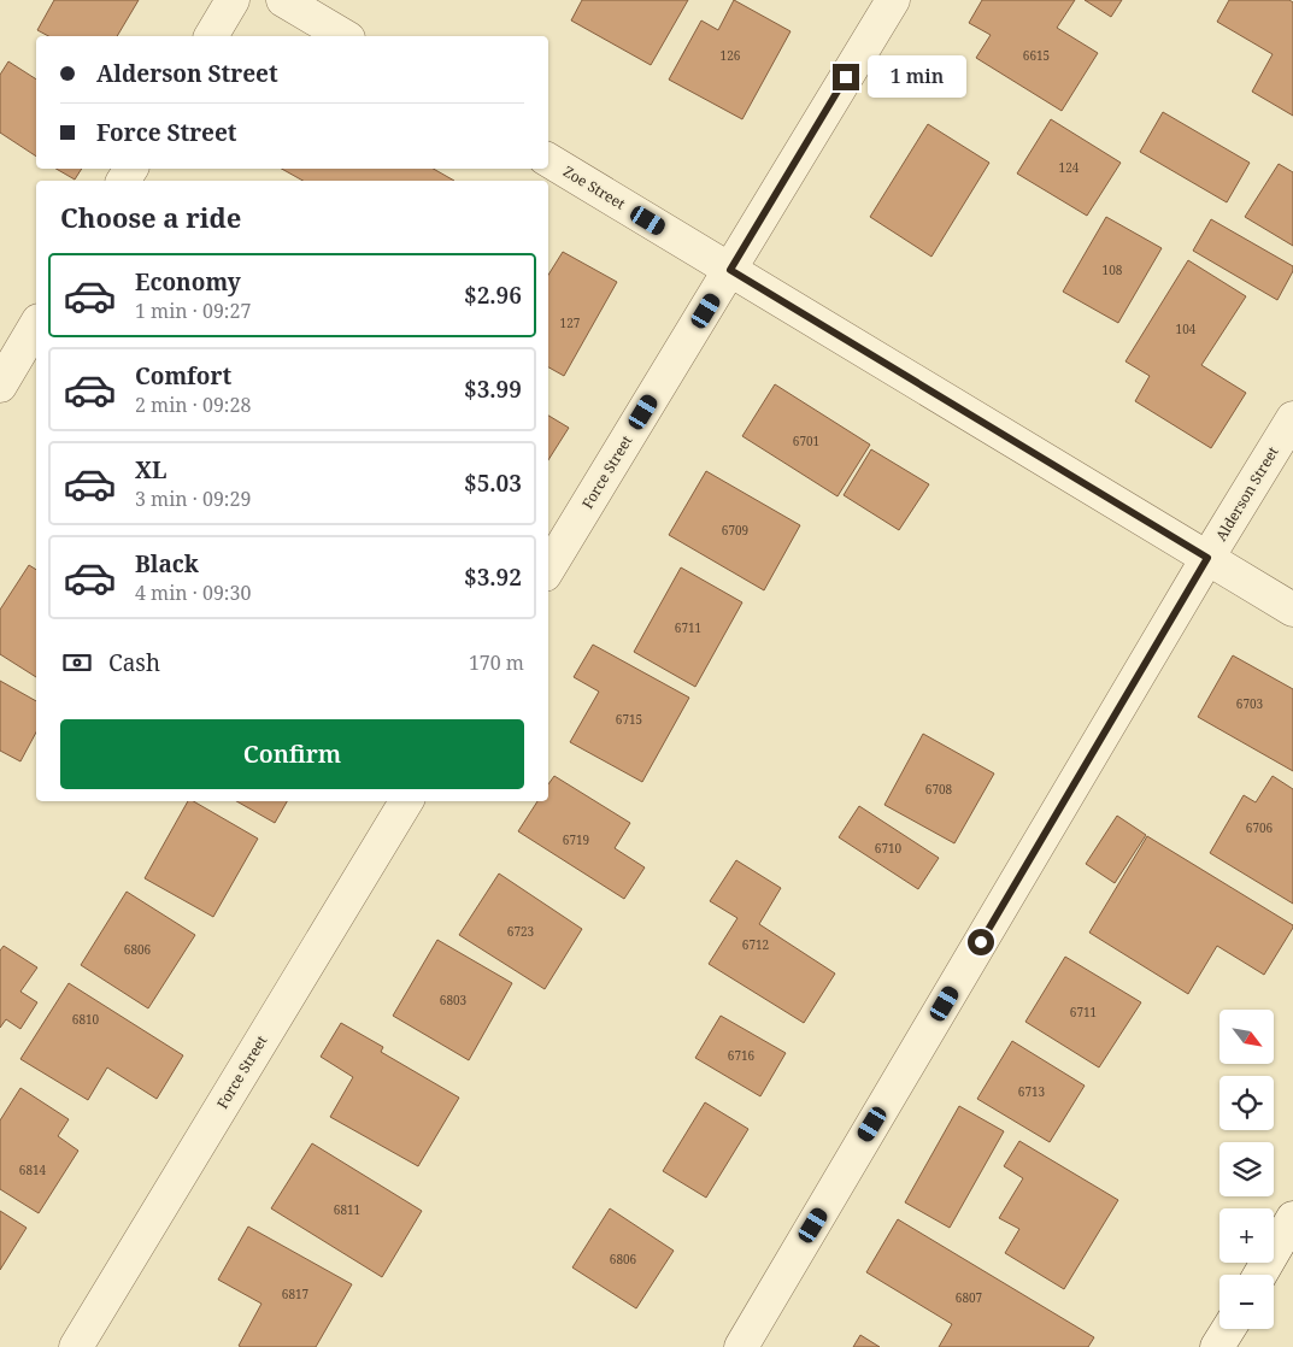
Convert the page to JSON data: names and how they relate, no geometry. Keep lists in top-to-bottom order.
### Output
{
  "streets": {
    "street": ["Zoe Street", "Force Street", "Alderson Street"]
  },
  "crossings": [
    ["Zoe Street", "Force Street"],
    ["Zoe Street", "Alderson Street"]
  ],
  "house_numbers": [
    "126",
    "6615",
    "124",
    "108",
    "127",
    "104",
    "6701",
    "6709",
    "6711",
    "6703",
    "6715",
    "6708",
    "6706",
    "6719",
    "6710",
    "6723",
    "6712",
    "6806",
    "6803",
    "6711",
    "6810",
    "6716",
    "6713",
    "6814",
    "6811",
    "6806",
    "6817",
    "6807"
  ],
  "north": "bottom right",
  "page": {
    "banner": ["Alderson Street", "Force Street"],
    "bubble": "1 min",
    "heading": "Choose a ride",
    "list": [
      {
        "name": "Economy",
        "note": "1 min · 09:27",
        "value": "$2.96"
      },
      {
        "name": "Comfort",
        "note": "2 min · 09:28",
        "value": "$3.99"
      },
      {
        "name": "XL",
        "note": "3 min · 09:29",
        "value": "$5.03"
      },
      {
        "name": "Black",
        "note": "4 min · 09:30",
        "value": "$3.92"
      }
    ],
    "pay": ["Cash", "170 m"],
    "buttons": "Confirm",
    "map_buttons": ["+", "−"]
  }
}
